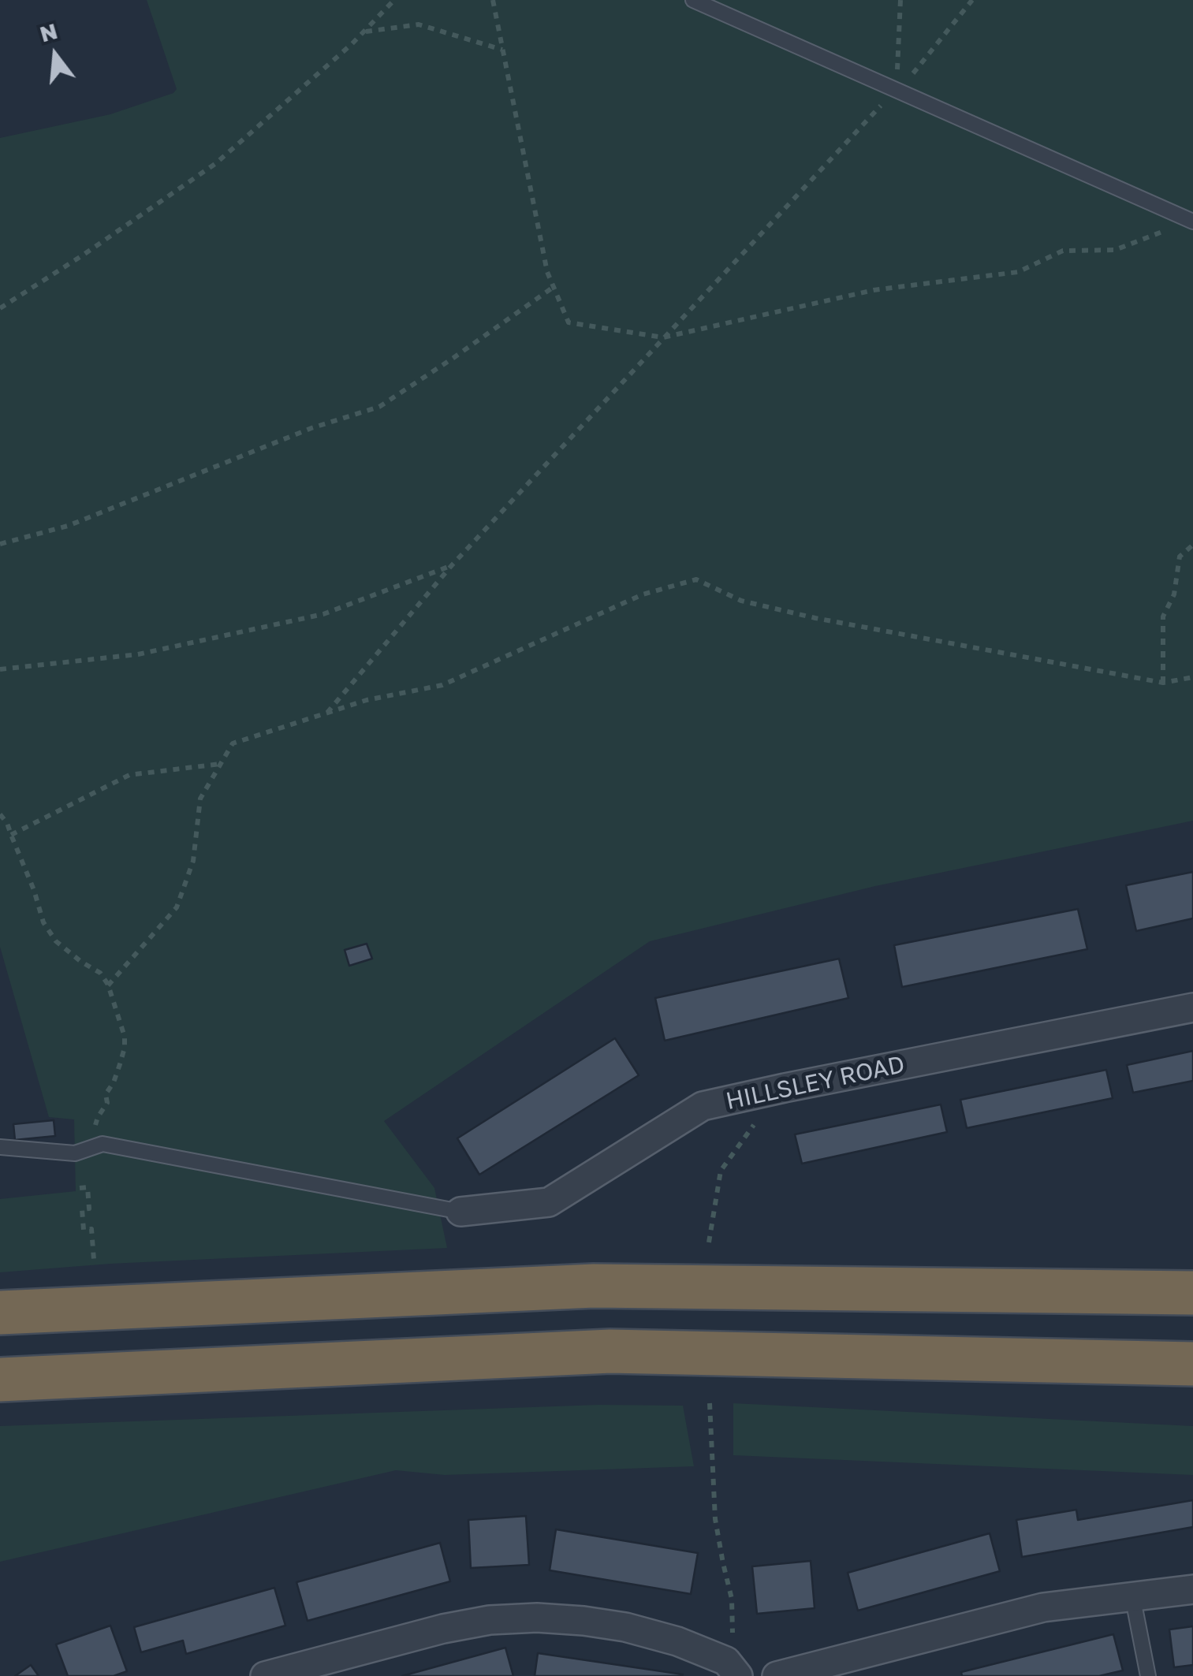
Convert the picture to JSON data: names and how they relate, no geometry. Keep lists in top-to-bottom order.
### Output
{
  "streets": {
    "street": ["HILLSLEY ROAD"]
  },
  "north": "top"
}
